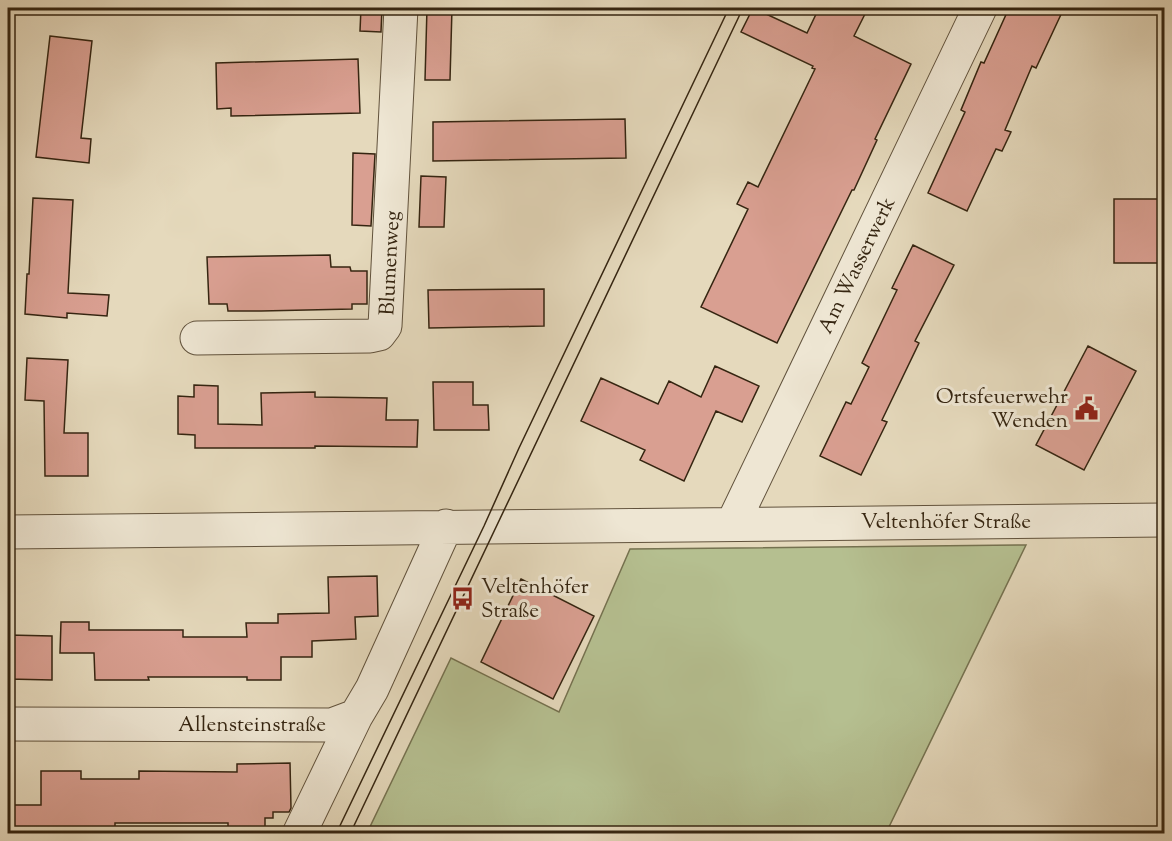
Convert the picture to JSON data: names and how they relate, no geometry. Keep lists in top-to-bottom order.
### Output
{
  "streets": {
    "street": [
      "Blumenweg",
      "Am Wasserwerk",
      "Veltenhöfer Straße",
      "Allensteinstraße"
    ]
  },
  "crossings": [
    ["Am Wasserwerk", "Veltenhöfer Straße"],
    ["Veltenhöfer Straße", "Allensteinstraße"]
  ],
  "places": {
    "public building": ["Ortsfeuerwehr Wenden"],
    "bus stop": ["Veltenhöfer Straße"]
  }
}
